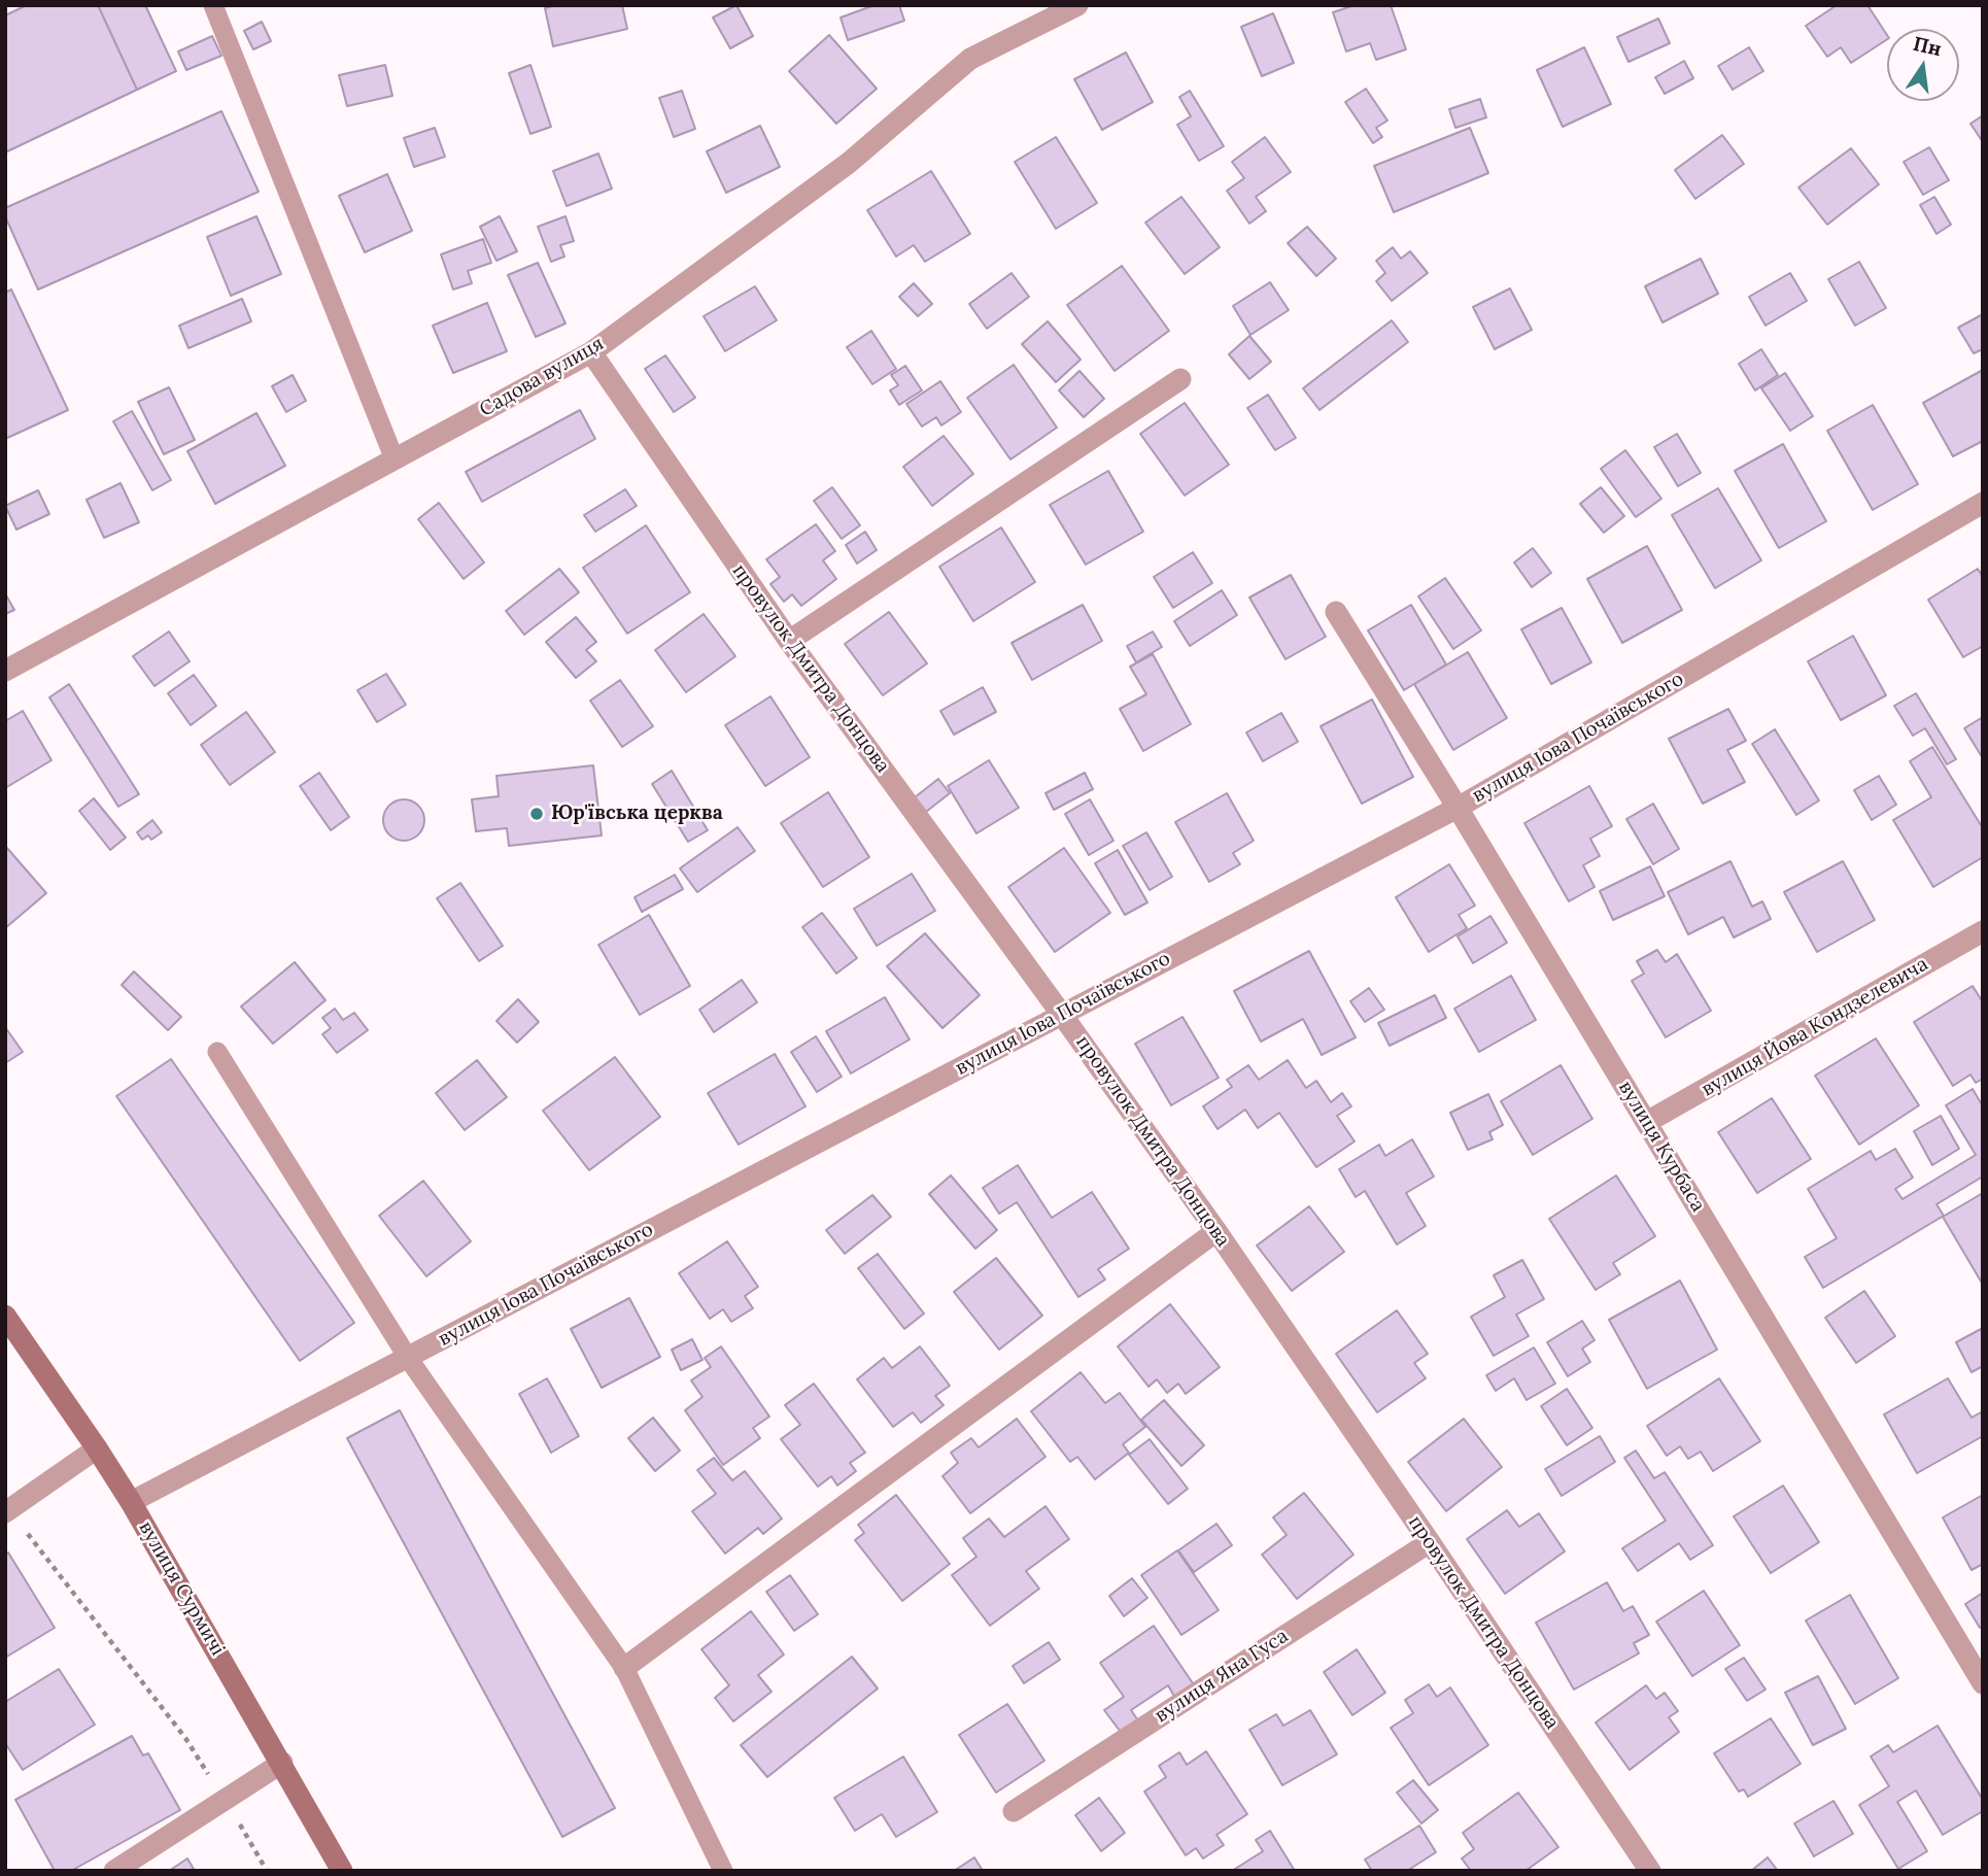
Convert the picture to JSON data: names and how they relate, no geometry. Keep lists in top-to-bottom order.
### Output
{
  "streets": {
    "main road": ["вулиця Сурмичі"],
    "street": [
      "Садова вулиця",
      "провулок Дмитра Донцова",
      "вулиця Іова Почаївського",
      "вулиця Йова Кондзелевича",
      "вулиця Курбаса",
      "вулиця Яна Гуса"
    ]
  },
  "crossings": [
    ["Садова вулиця", "провулок Дмитра Донцова"],
    ["провулок Дмитра Донцова", "вулиця Іова Почаївського"],
    ["провулок Дмитра Донцова", "вулиця Яна Гуса"],
    ["вулиця Іова Почаївського", "вулиця Курбаса"],
    ["вулиця Іова Почаївського", "вулиця Сурмичі"],
    ["вулиця Йова Кондзелевича", "вулиця Курбаса"]
  ],
  "places": ["Юр'ївська церква"],
  "north": "top"
}
